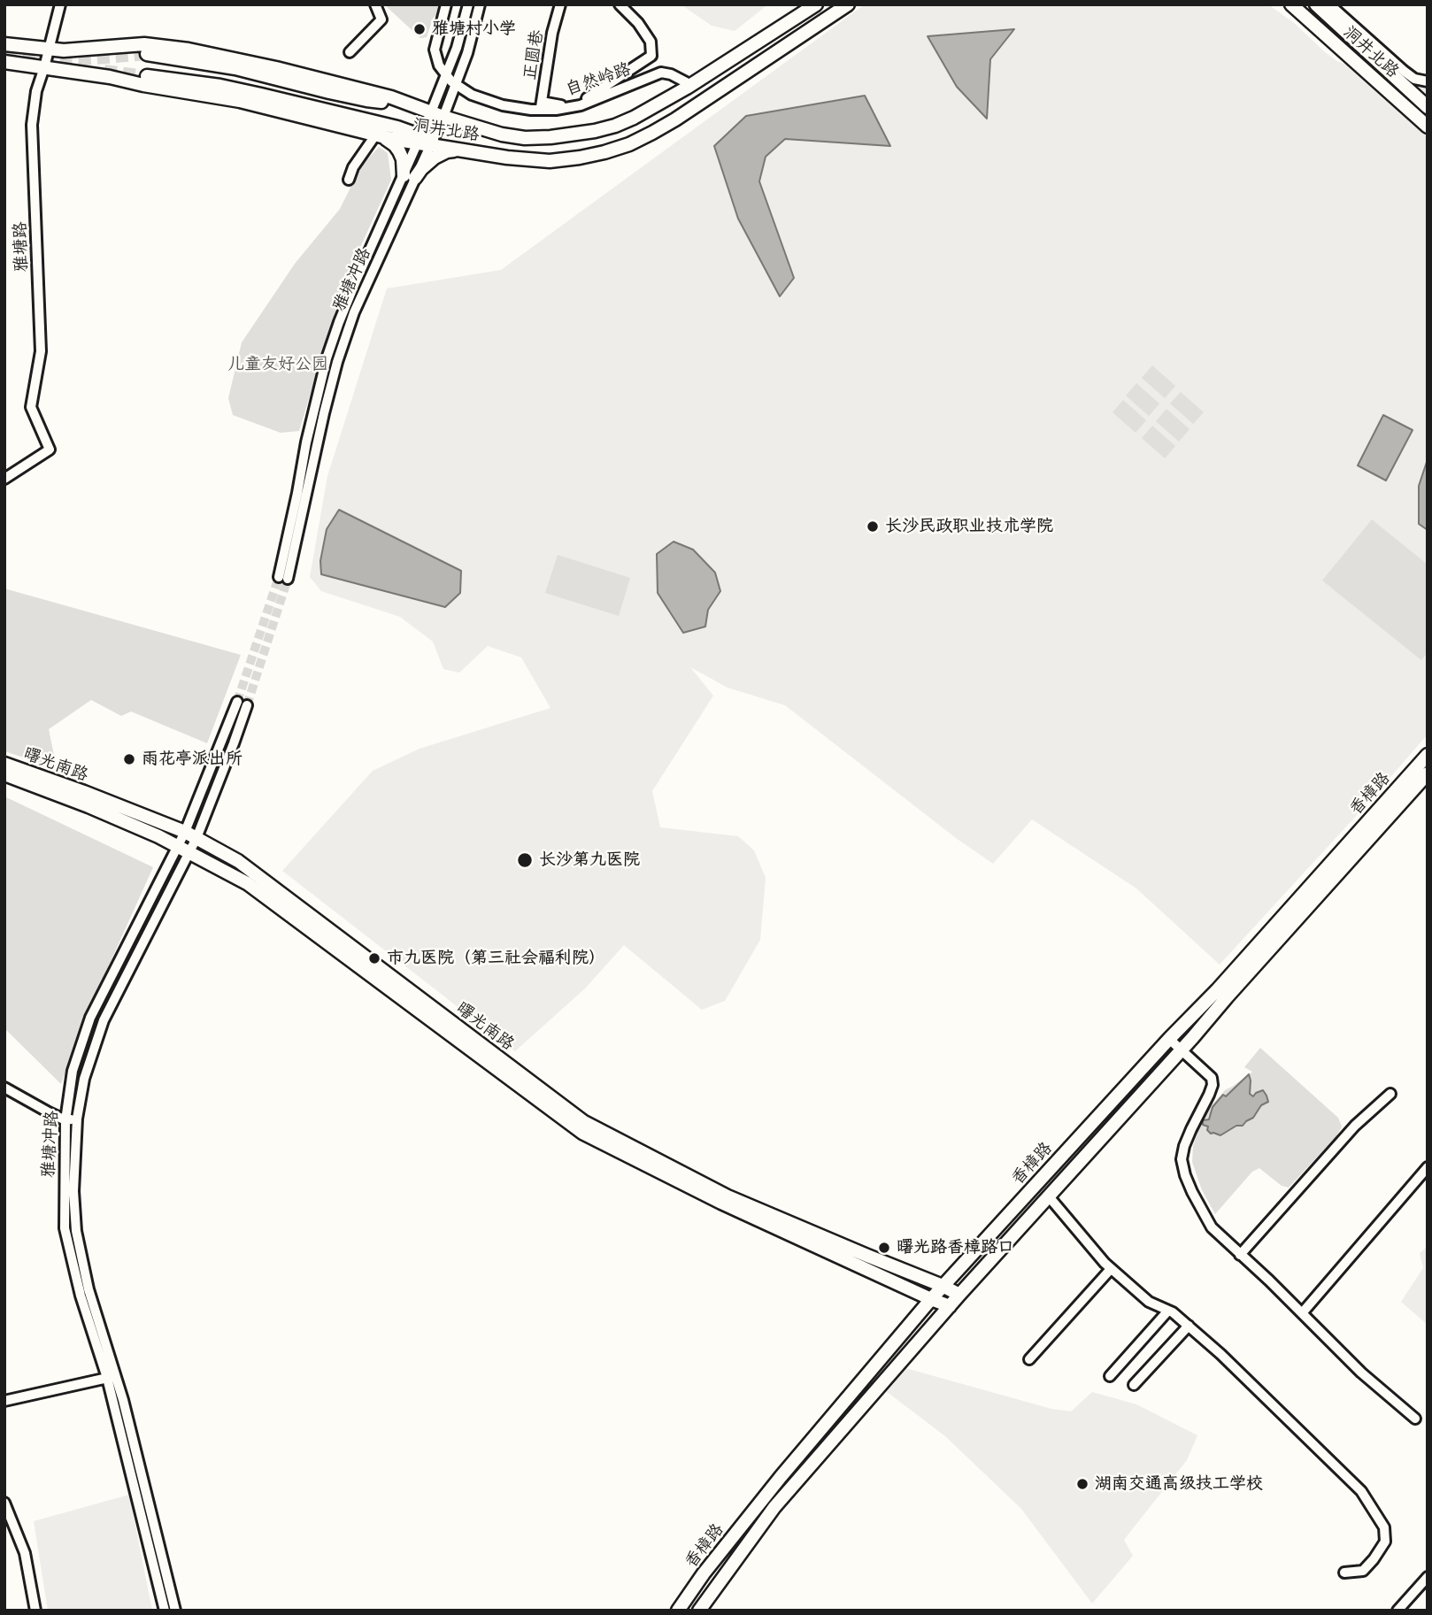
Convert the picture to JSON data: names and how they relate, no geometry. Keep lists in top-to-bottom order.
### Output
{
  "streets": {
    "main road": ["洞井北路", "曙光南路", "香樟路"],
    "street": [
      "正圆巷",
      "自然岭路",
      "雅塘路",
      "雅塘冲路"
    ]
  },
  "crossings": [
    ["洞井北路", "自然岭路"],
    ["洞井北路", "雅塘路"],
    ["洞井北路", "雅塘冲路"],
    ["正圆巷", "自然岭路"],
    ["自然岭路", "雅塘冲路"],
    ["雅塘冲路", "曙光南路"],
    ["曙光南路", "香樟路"]
  ],
  "parks": ["儿童友好公园"],
  "places": [
    "雅塘村小学",
    "长沙民政职业技术学院",
    "雨花亭派出所",
    "长沙第九医院",
    "市九医院（第三社会福利院）",
    "曙光路香樟路口",
    "湖南交通高级技工学校"
  ]
}
